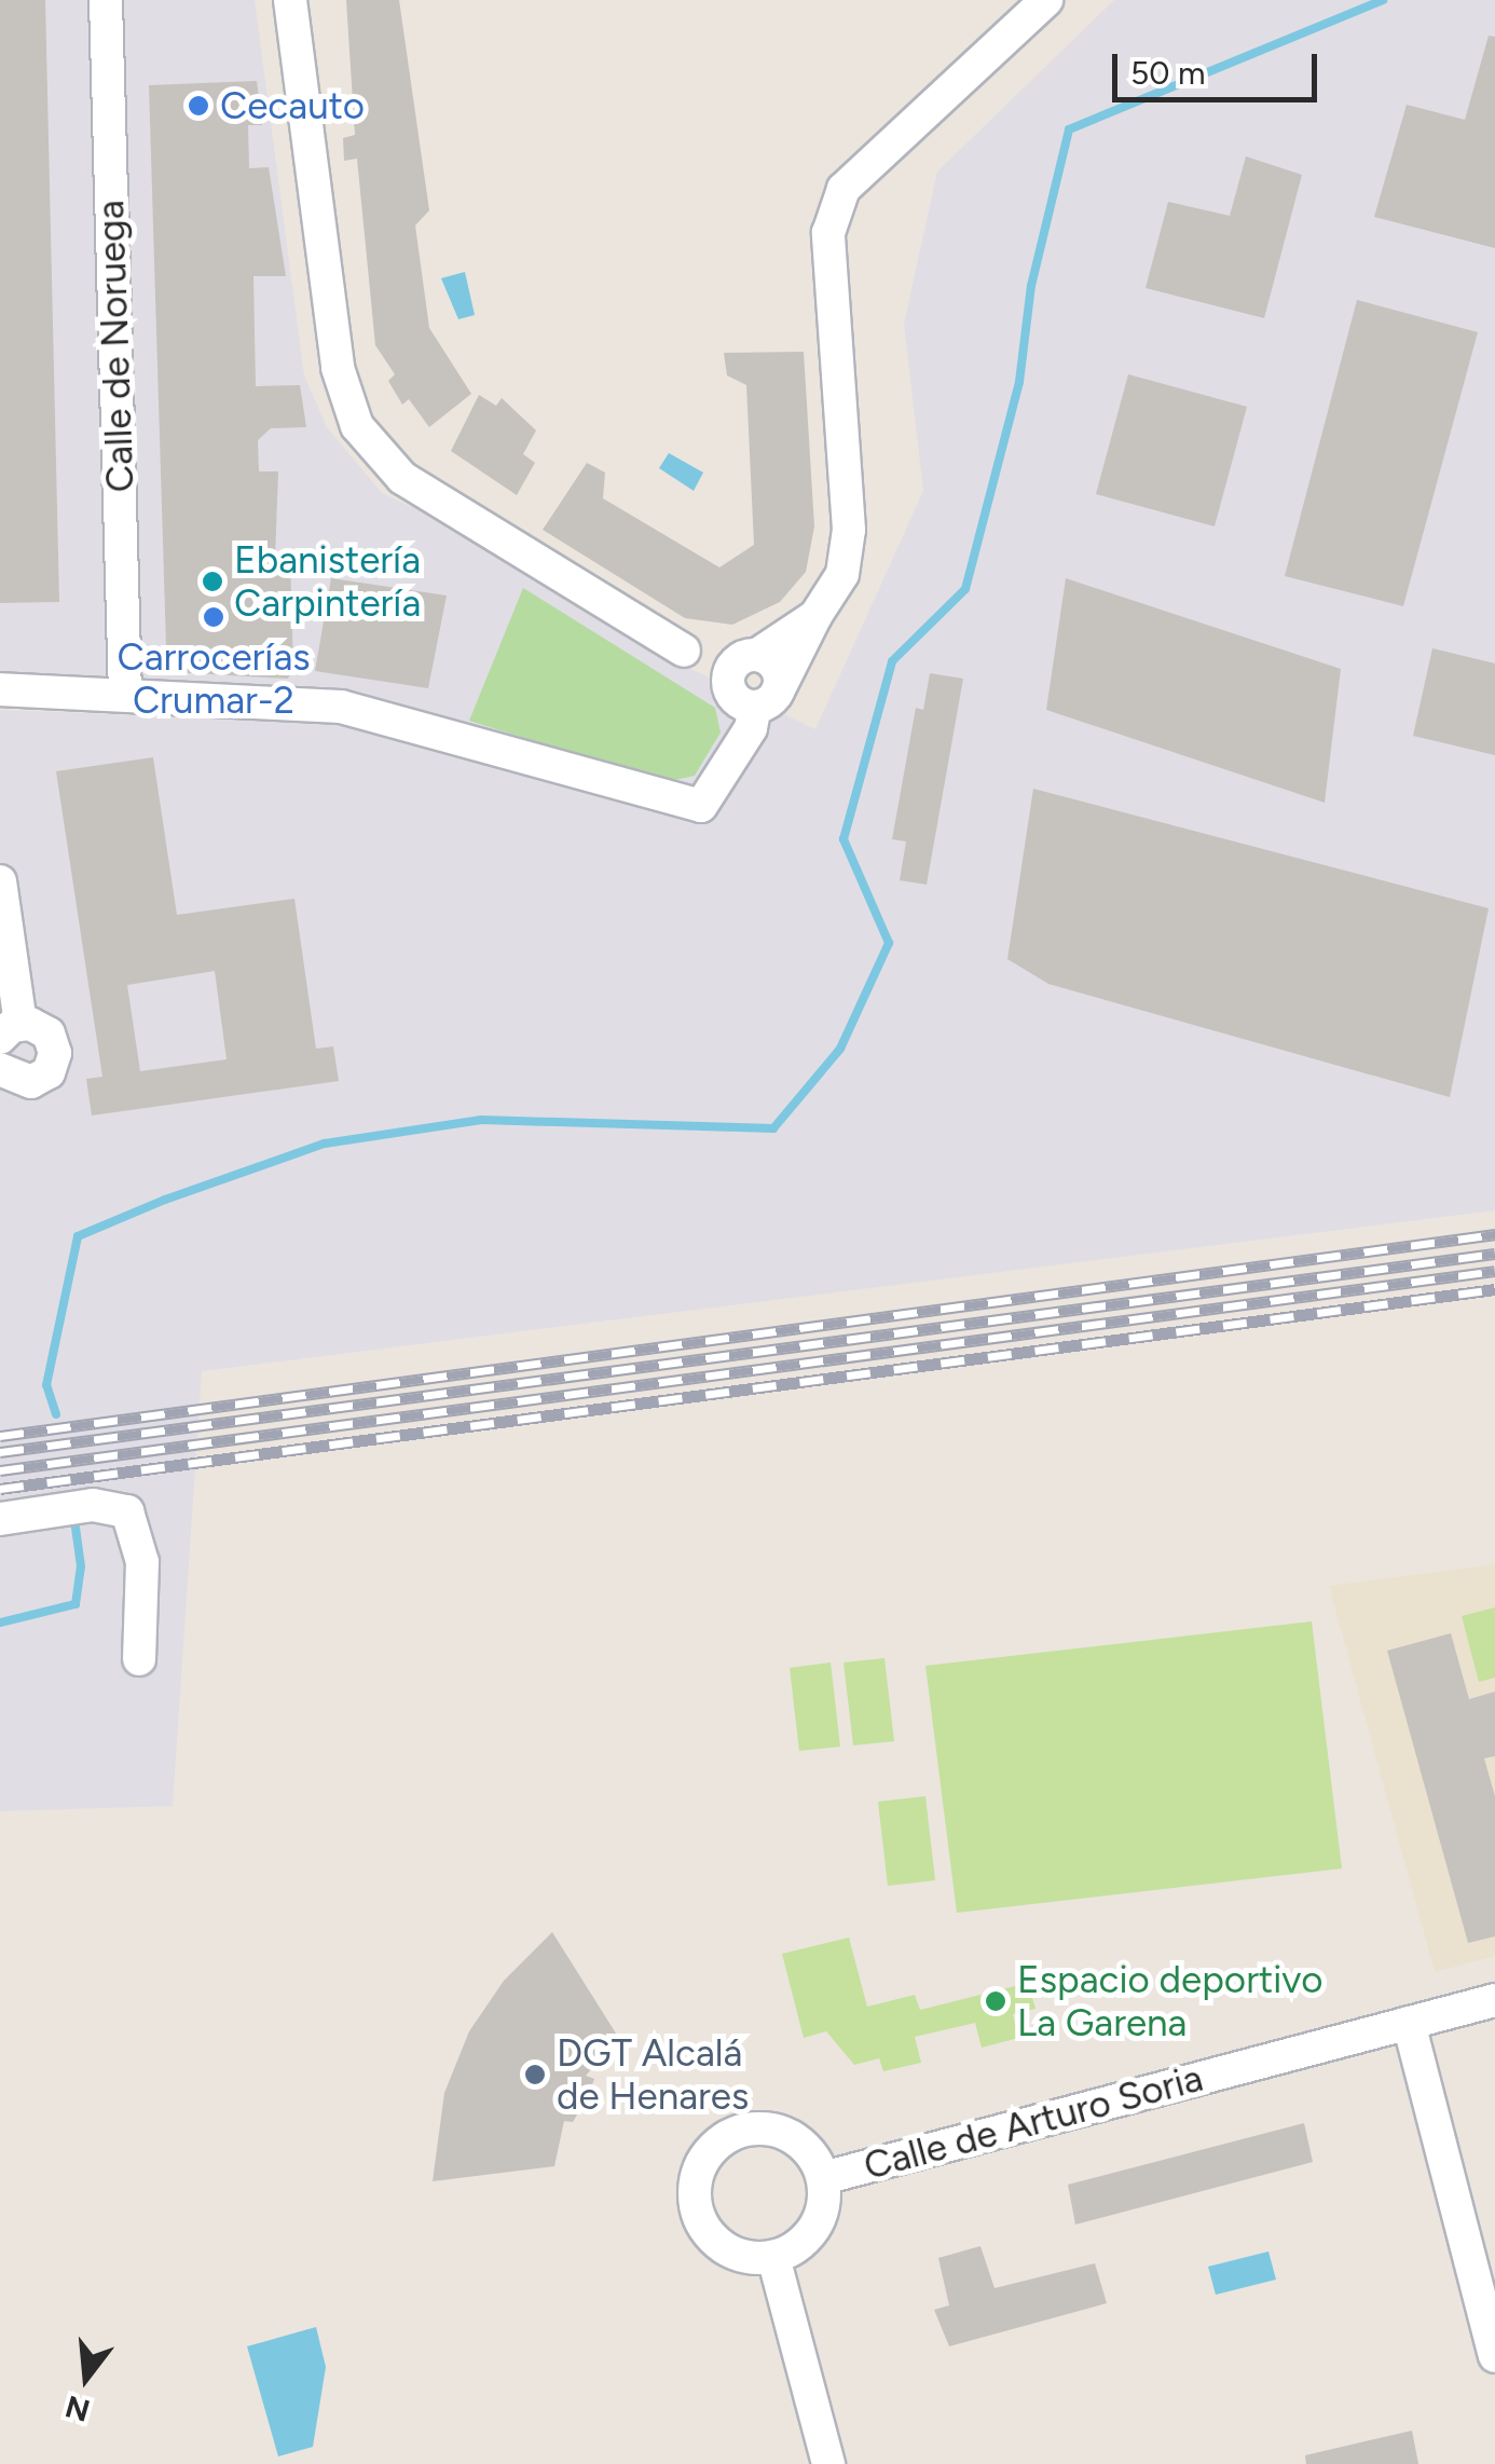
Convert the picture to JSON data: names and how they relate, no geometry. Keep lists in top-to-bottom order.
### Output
{
  "streets": {
    "street": ["Calle de Noruega", "Calle de Arturo Soria"]
  },
  "places": [
    "Cecauto",
    "Ebanistería Carpintería",
    "Carrocerías Crumar-2",
    "Espacio deportivo La Garena",
    "DGT Alcalá de Henares"
  ],
  "scale_bar": "50 m",
  "north": "bottom"
}
